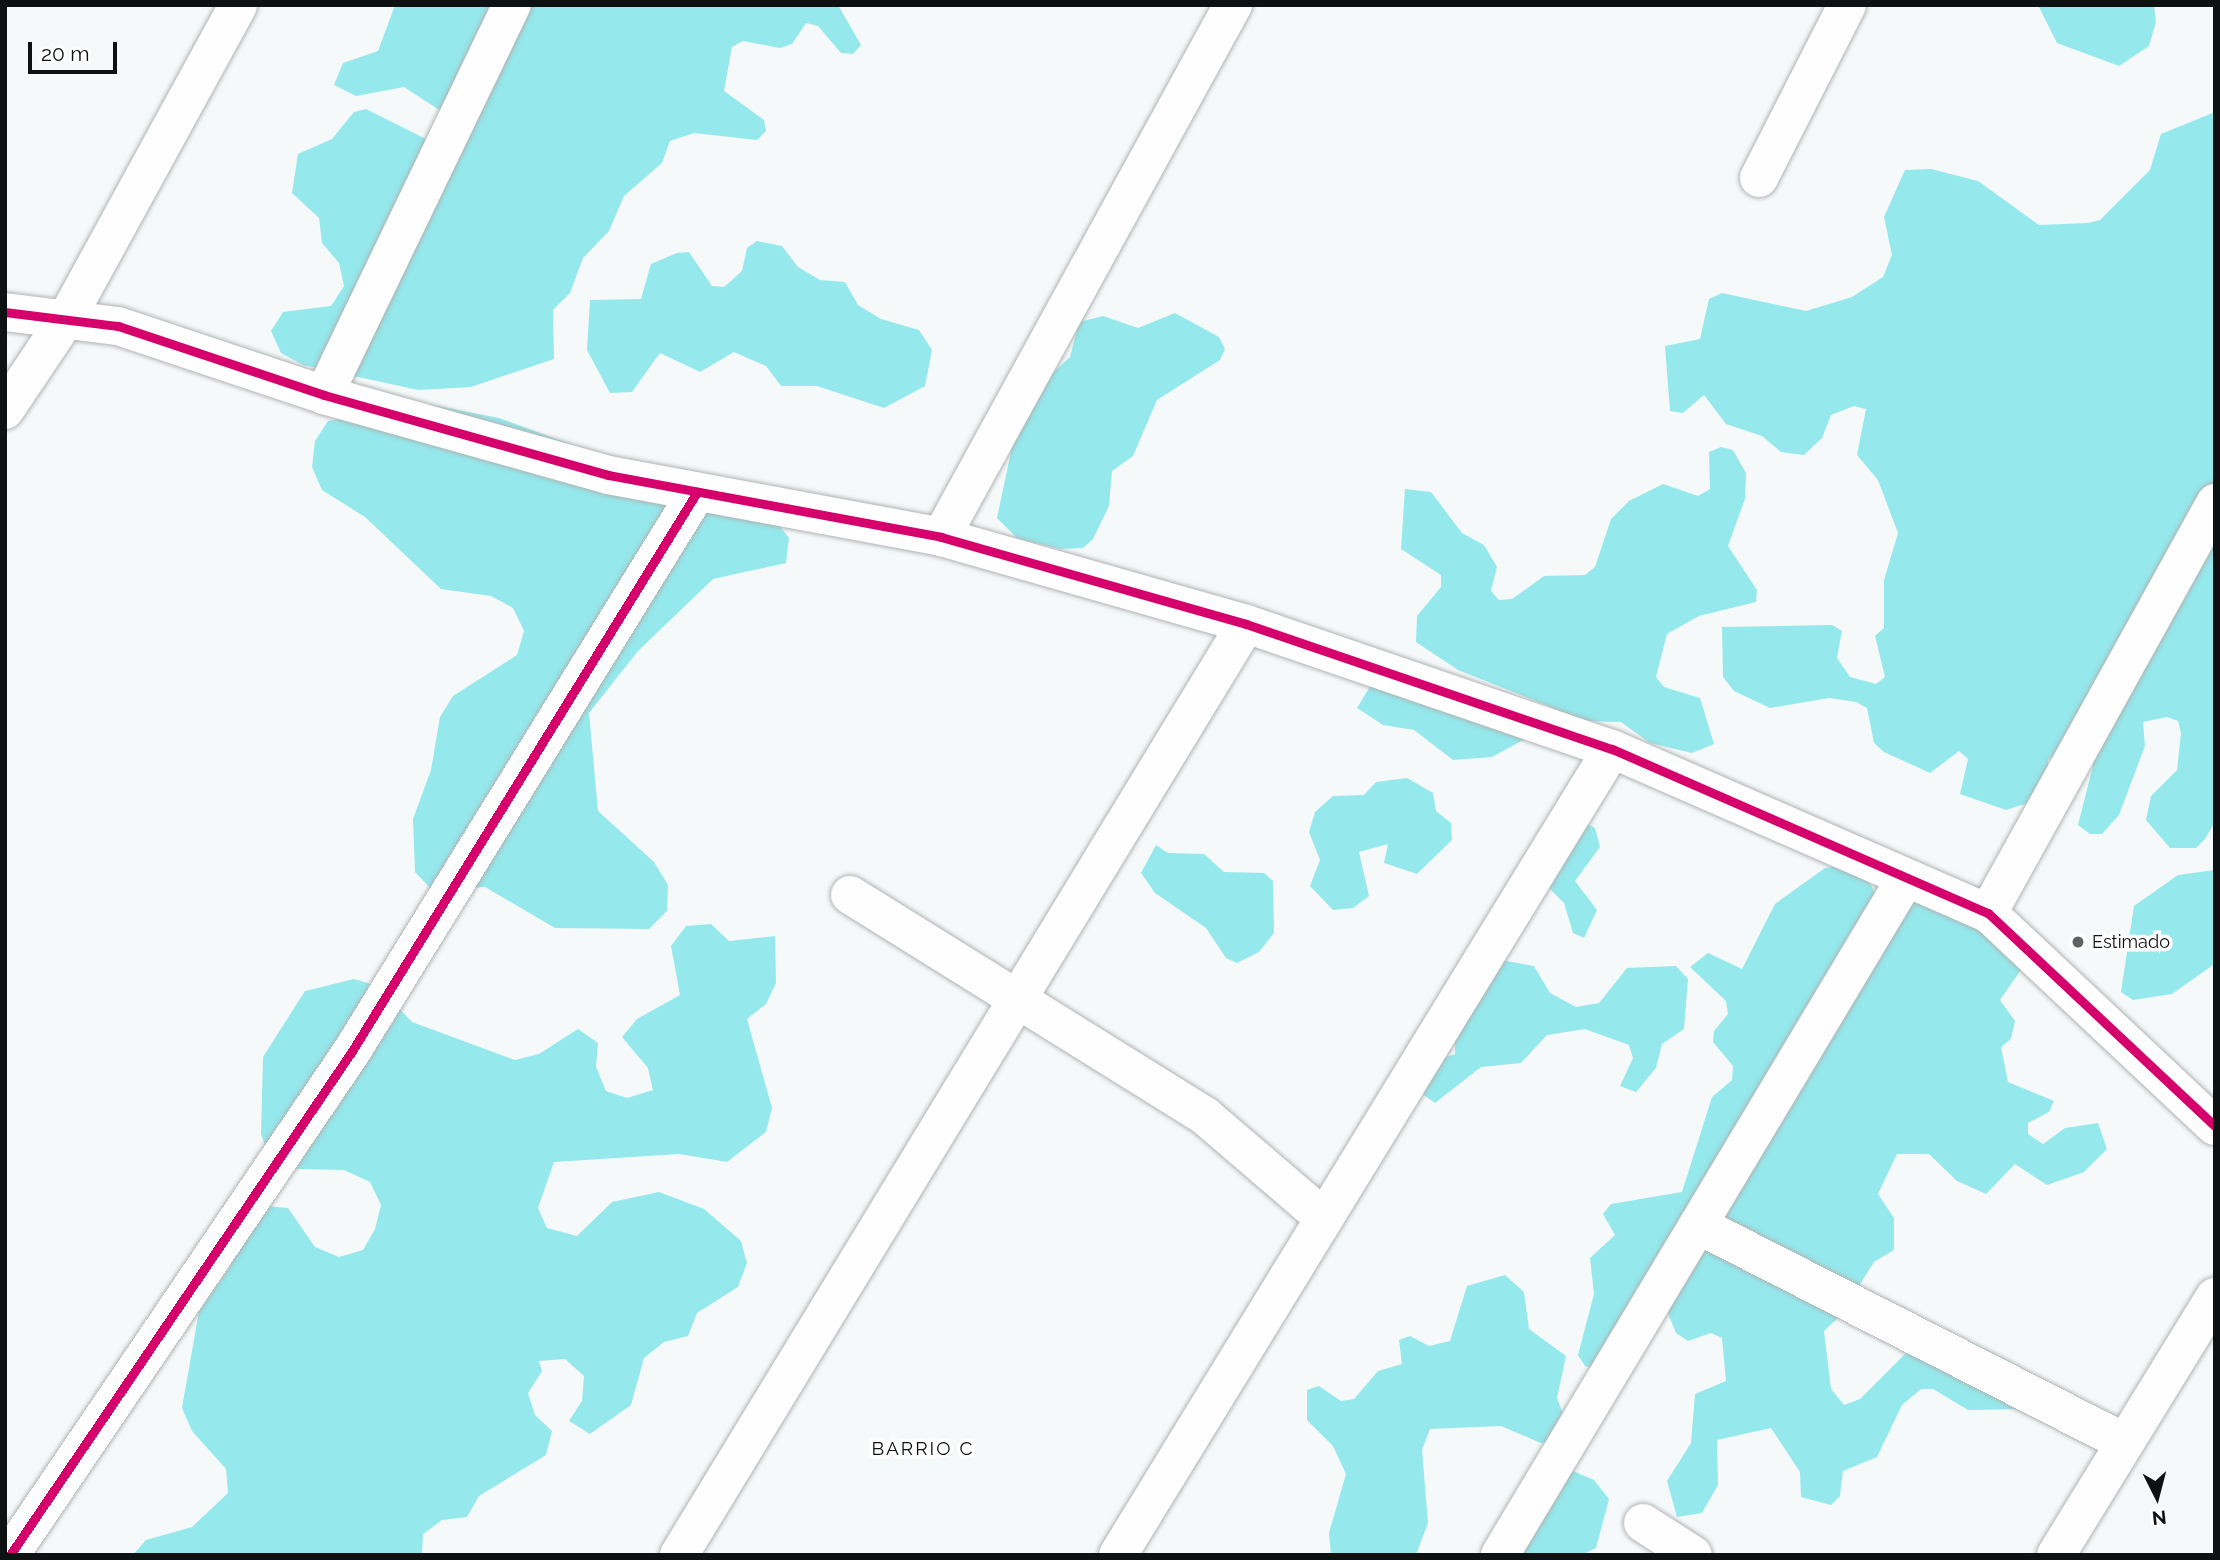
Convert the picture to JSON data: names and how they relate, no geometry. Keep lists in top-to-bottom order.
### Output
{
  "districts": ["BARRIO C"],
  "places": ["Estimado"],
  "scale_bar": "20 m",
  "north": "bottom"
}
